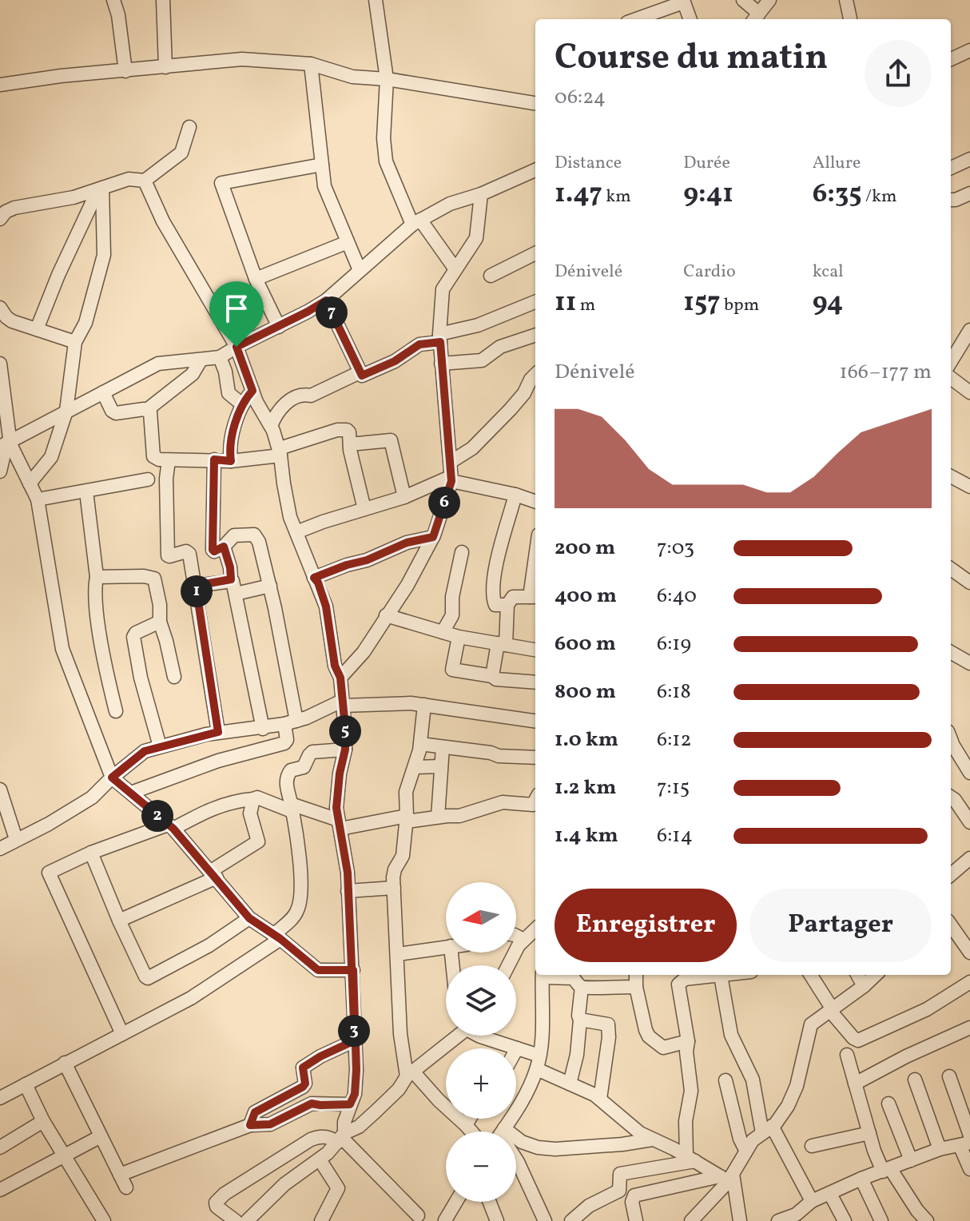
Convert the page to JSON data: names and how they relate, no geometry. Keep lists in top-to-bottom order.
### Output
{
  "north": "left",
  "page": {
    "heading": ["Course du matin", "06:24"],
    "stats": [
      ["Distance", "1.47 km"],
      ["Durée", "9:41"],
      ["Allure", "6:35 /km"],
      ["Dénivelé", "11 m"],
      ["Cardio", "157 bpm"],
      ["kcal", "94"]
    ],
    "pins": [
      "7",
      "6",
      "1",
      "5",
      "2",
      "3"
    ],
    "chart": ["Dénivelé", "166–177 m"],
    "list": [
      {
        "name": "200 m",
        "note": "7:03"
      },
      {
        "name": "400 m",
        "note": "6:40"
      },
      {
        "name": "600 m",
        "note": "6:19"
      },
      {
        "name": "800 m",
        "note": "6:18"
      },
      {
        "name": "1.0 km",
        "note": "6:12"
      },
      {
        "name": "1.2 km",
        "note": "7:15"
      },
      {
        "name": "1.4 km",
        "note": "6:14"
      }
    ],
    "buttons": ["Enregistrer", "Partager"],
    "map_buttons": ["+", "−"]
  }
}
